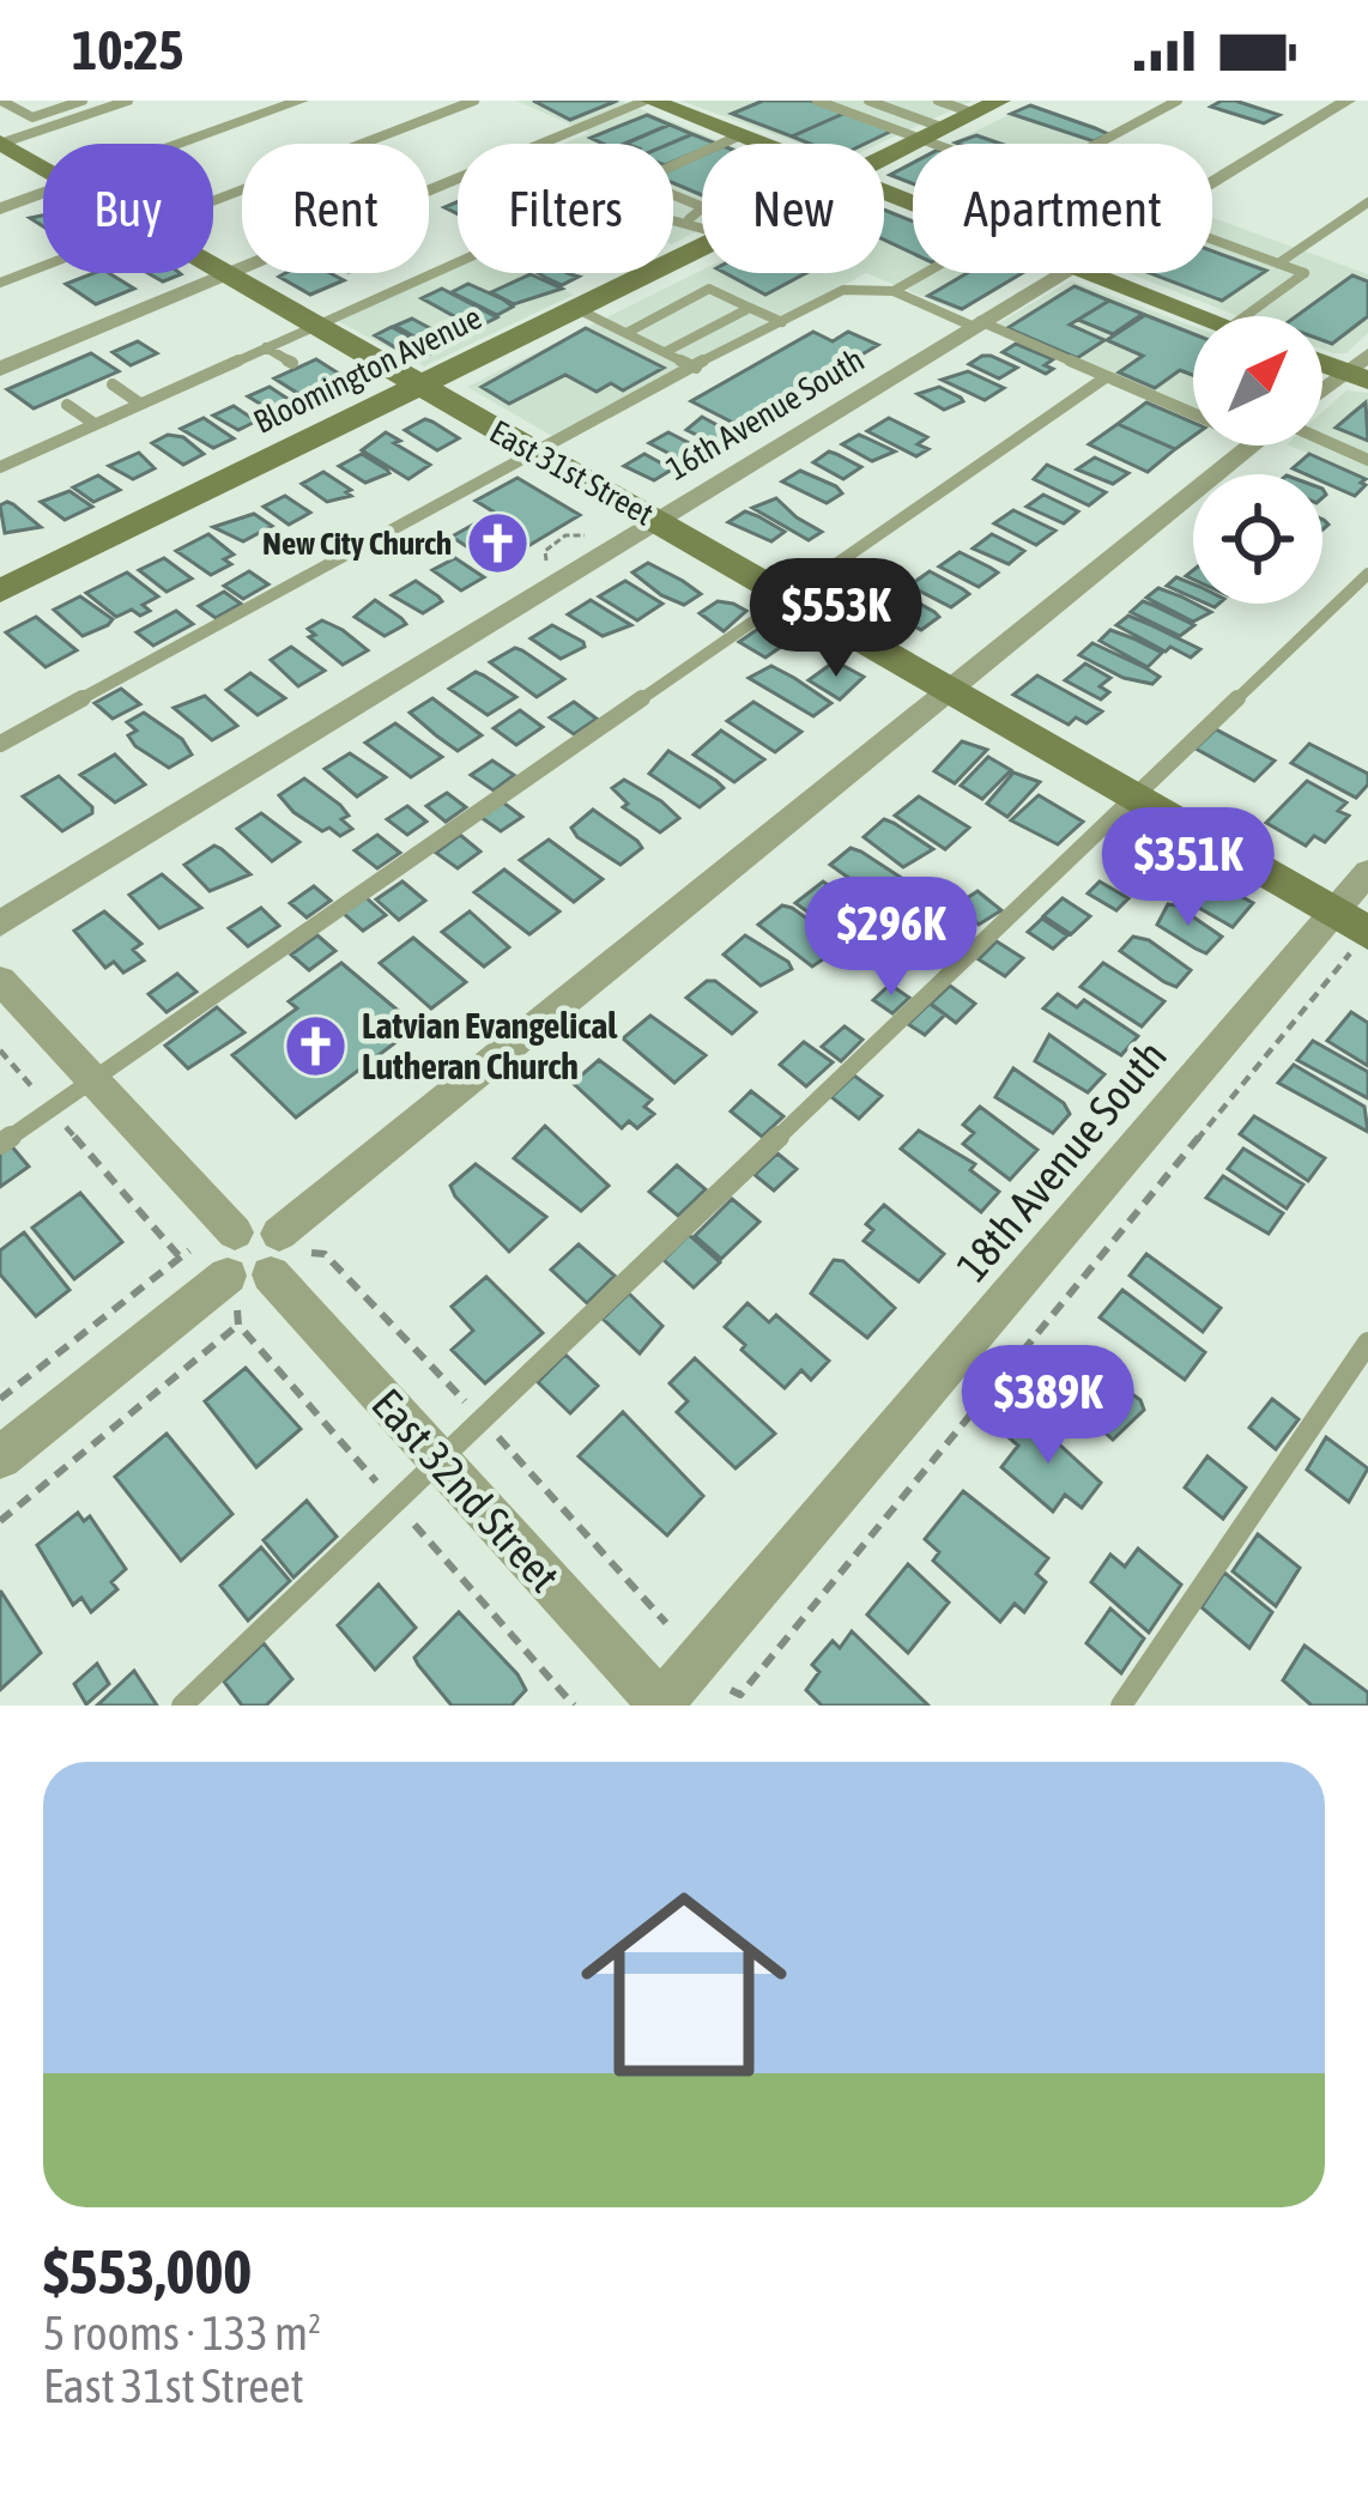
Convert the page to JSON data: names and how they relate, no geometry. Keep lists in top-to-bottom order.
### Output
{
  "streets": {
    "street": [
      "Bloomington Avenue",
      "16th Avenue South",
      "East 31st Street",
      "18th Avenue South",
      "East 32nd Street"
    ]
  },
  "crossings": [
    ["Bloomington Avenue", "East 31st Street"],
    ["16th Avenue South", "East 31st Street"],
    ["East 31st Street", "18th Avenue South"],
    ["18th Avenue South", "East 32nd Street"]
  ],
  "places": {
    "church": ["New City Church", "Latvian Evangelical Lutheran Church"]
  },
  "north": "top right",
  "page": {
    "status": "10:25",
    "chip": [
      "Buy",
      "Rent",
      "Filters",
      "New",
      "Apartment"
    ],
    "price": [
      "$553K",
      "$351K",
      "$296K",
      "$389K"
    ],
    "list": [
      {
        "name": "$553,000",
        "note": "5 rooms · 133 m² · East 31st Street"
      }
    ]
  }
}
